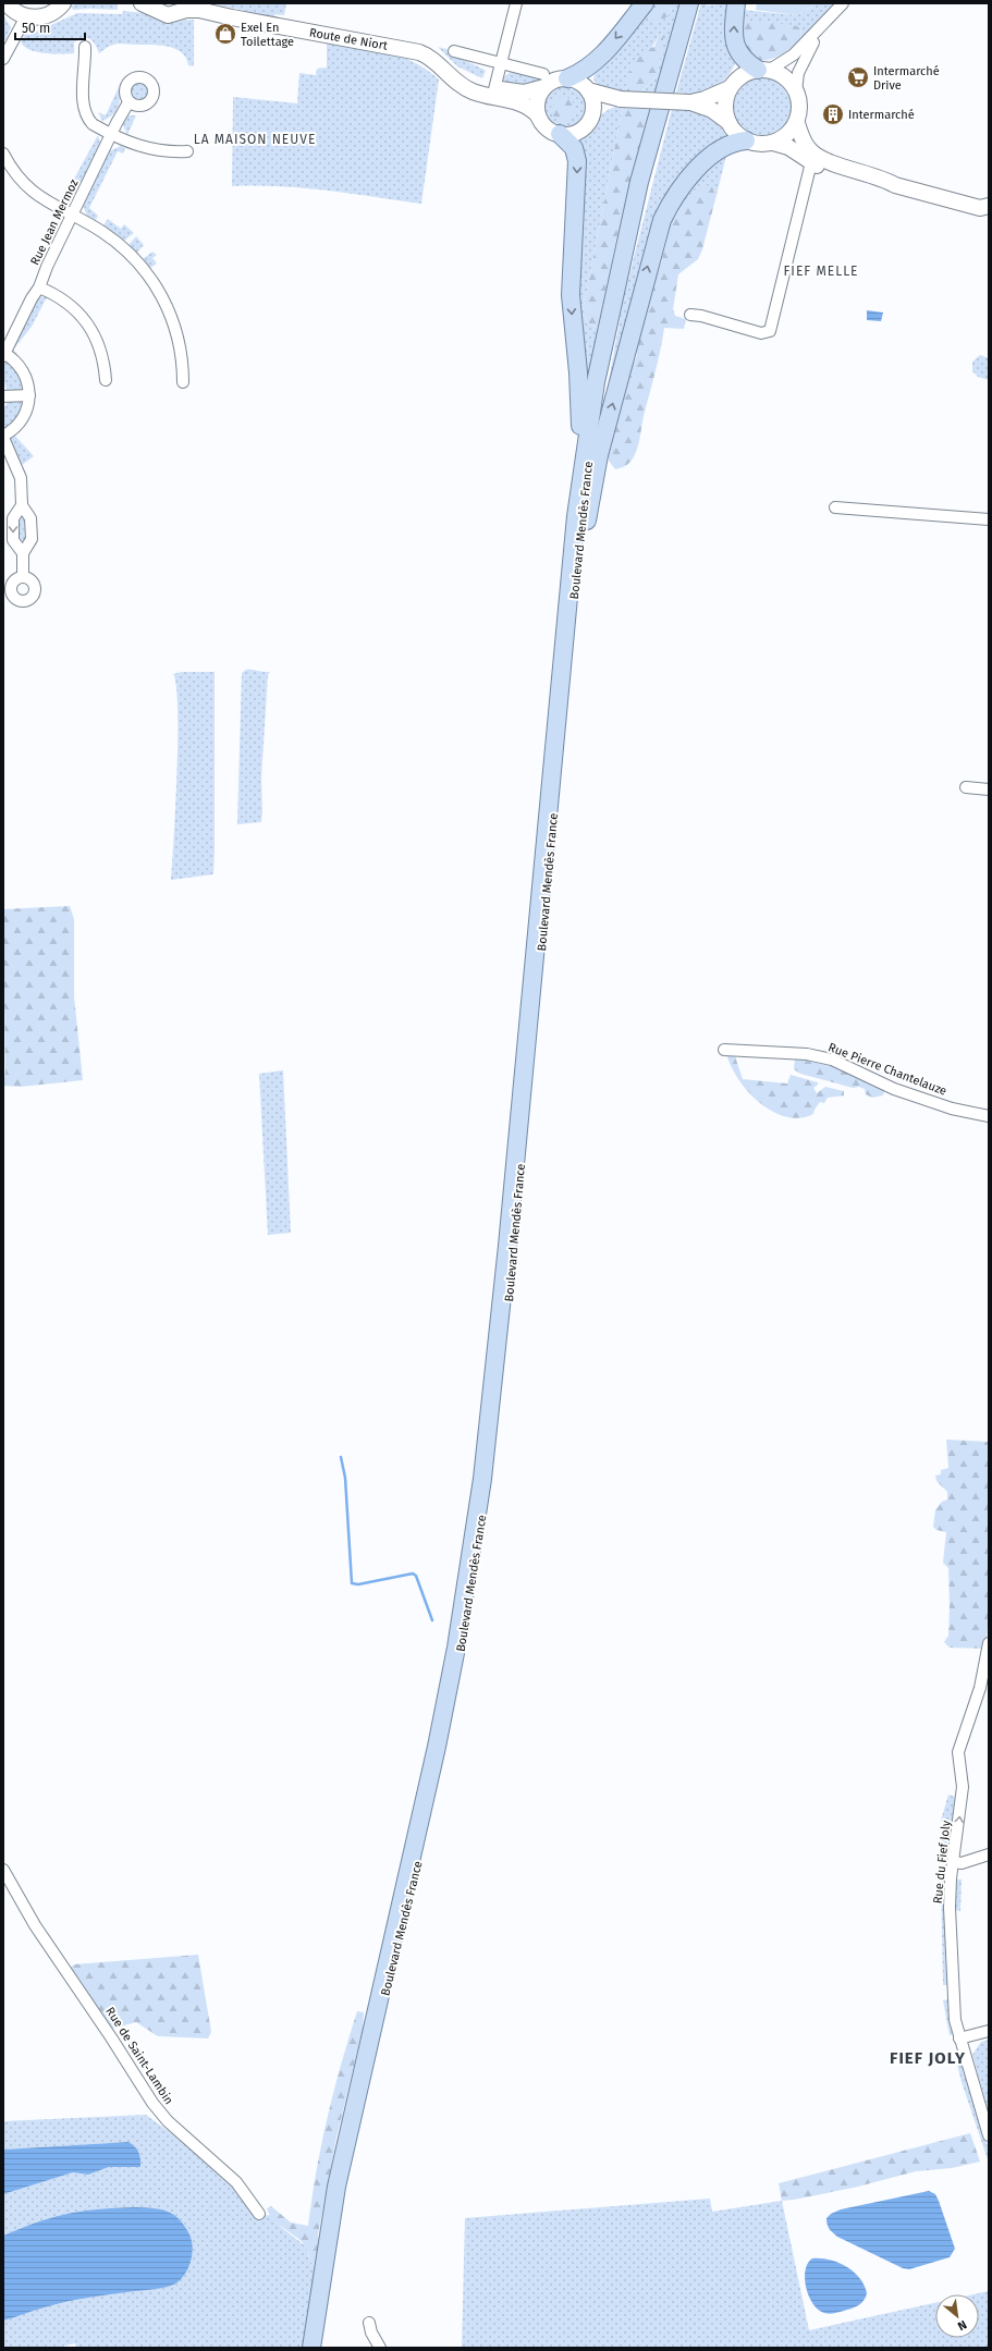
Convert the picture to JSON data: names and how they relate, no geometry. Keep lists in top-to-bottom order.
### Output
{
  "streets": {
    "main road": ["Route de Niort", "Boulevard Mendès France"],
    "street": [
      "Rue Jean Mermoz",
      "Rue Pierre Chantelauze",
      "Rue du Fief Joly",
      "Rue de Saint-Lambin"
    ]
  },
  "one_way": ["Rue du Fief Joly"],
  "districts": ["LA MAISON NEUVE", "FIEF MELLE", "FIEF JOLY"],
  "places": {
    "shop": ["Exel En Toilettage"],
    "supermarket": ["Intermarché Drive"],
    "building": ["Intermarché"]
  },
  "scale_bar": "50 m",
  "north": "bottom right"
}
